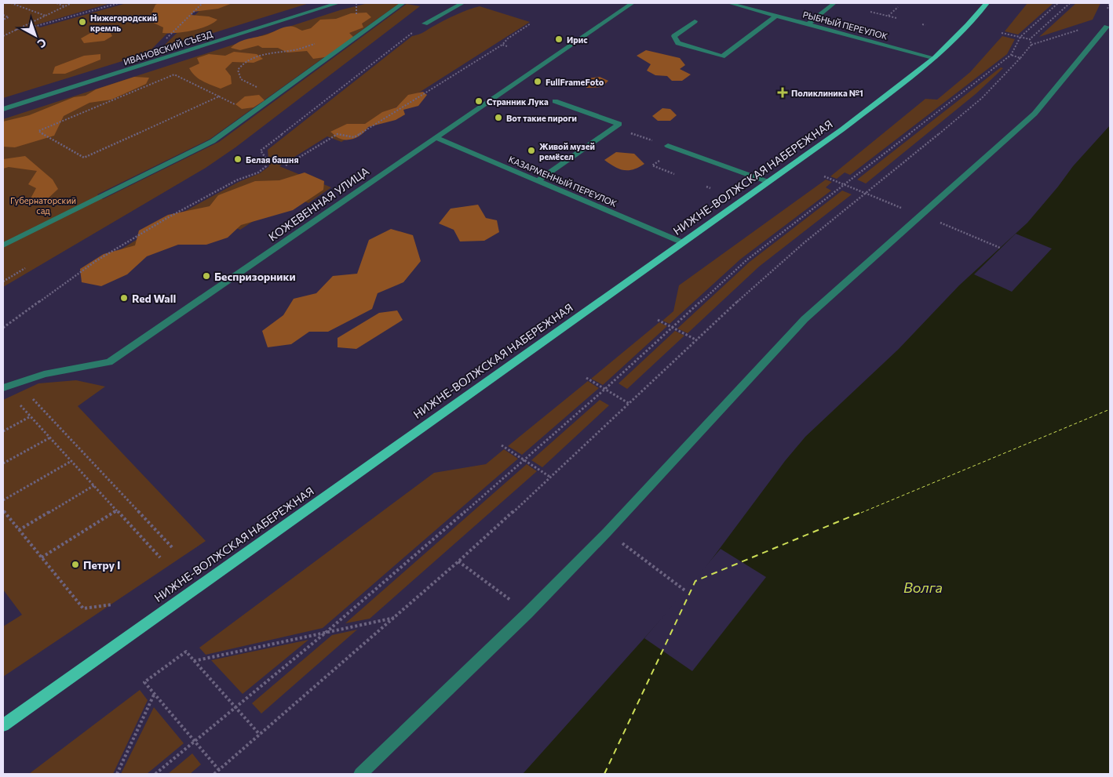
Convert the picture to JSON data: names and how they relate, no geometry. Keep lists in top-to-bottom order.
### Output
{
  "streets": {
    "main road": ["НИЖНЕ-ВОЛЖСКАЯ НАБЕРЕЖНАЯ"],
    "street": [
      "РЫБНЫЙ ПЕРЕУЛОК",
      "ИВАНОВСКИЙ СЪЕЗД",
      "КАЗАРМЕННЫЙ ПЕРЕУЛОК",
      "КОЖЕВЕННАЯ УЛИЦА"
    ]
  },
  "crossings": [
    ["РЫБНЫЙ ПЕРЕУЛОК", "НИЖНЕ-ВОЛЖСКАЯ НАБЕРЕЖНАЯ"],
    ["НИЖНЕ-ВОЛЖСКАЯ НАБЕРЕЖНАЯ", "КАЗАРМЕННЫЙ ПЕРЕУЛОК"],
    ["КАЗАРМЕННЫЙ ПЕРЕУЛОК", "КОЖЕВЕННАЯ УЛИЦА"]
  ],
  "water": ["Волга"],
  "parks": ["Губернаторский сад"],
  "places": {
    "other": [
      "Нижегородский кремль",
      "Ирис",
      "FullFrameFoto",
      "Странник Лука",
      "Вот такие пироги",
      "Живой музей ремёсел",
      "Белая башня",
      "Беспризорники",
      "Red Wall",
      "Петру I"
    ],
    "health": ["Поликлиника №1"]
  },
  "north": "bottom right"
}
